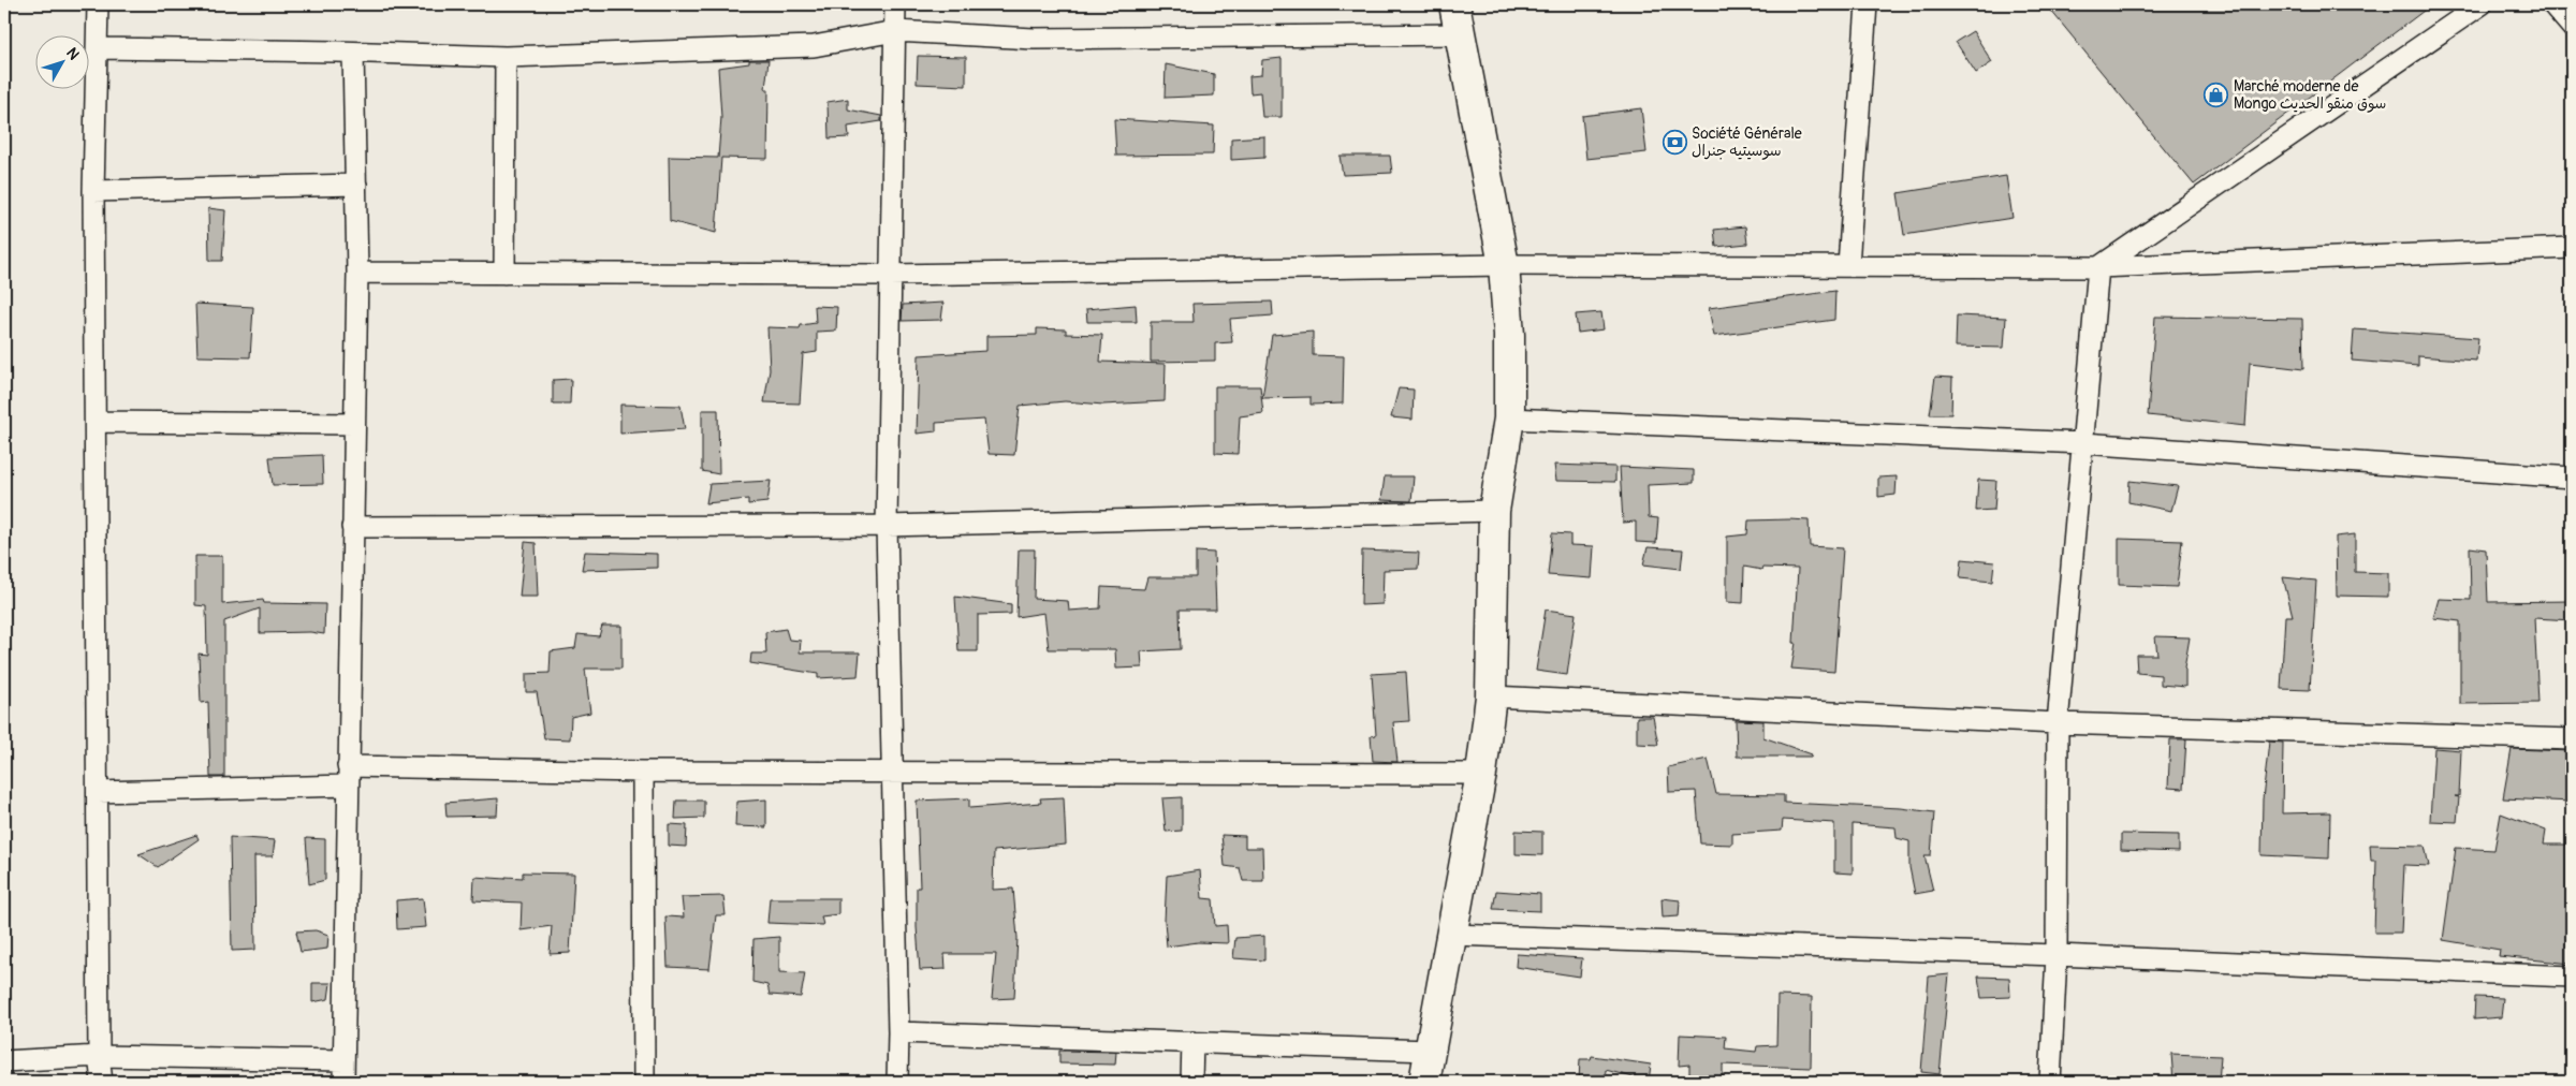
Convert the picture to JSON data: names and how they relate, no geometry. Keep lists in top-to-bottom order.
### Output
{
  "places": {
    "shop": ["Marché moderne de Mongo سوق منقو الحديث"],
    "bank": ["Société Générale سوسيتيه جنرال"]
  },
  "north": "top right"
}
